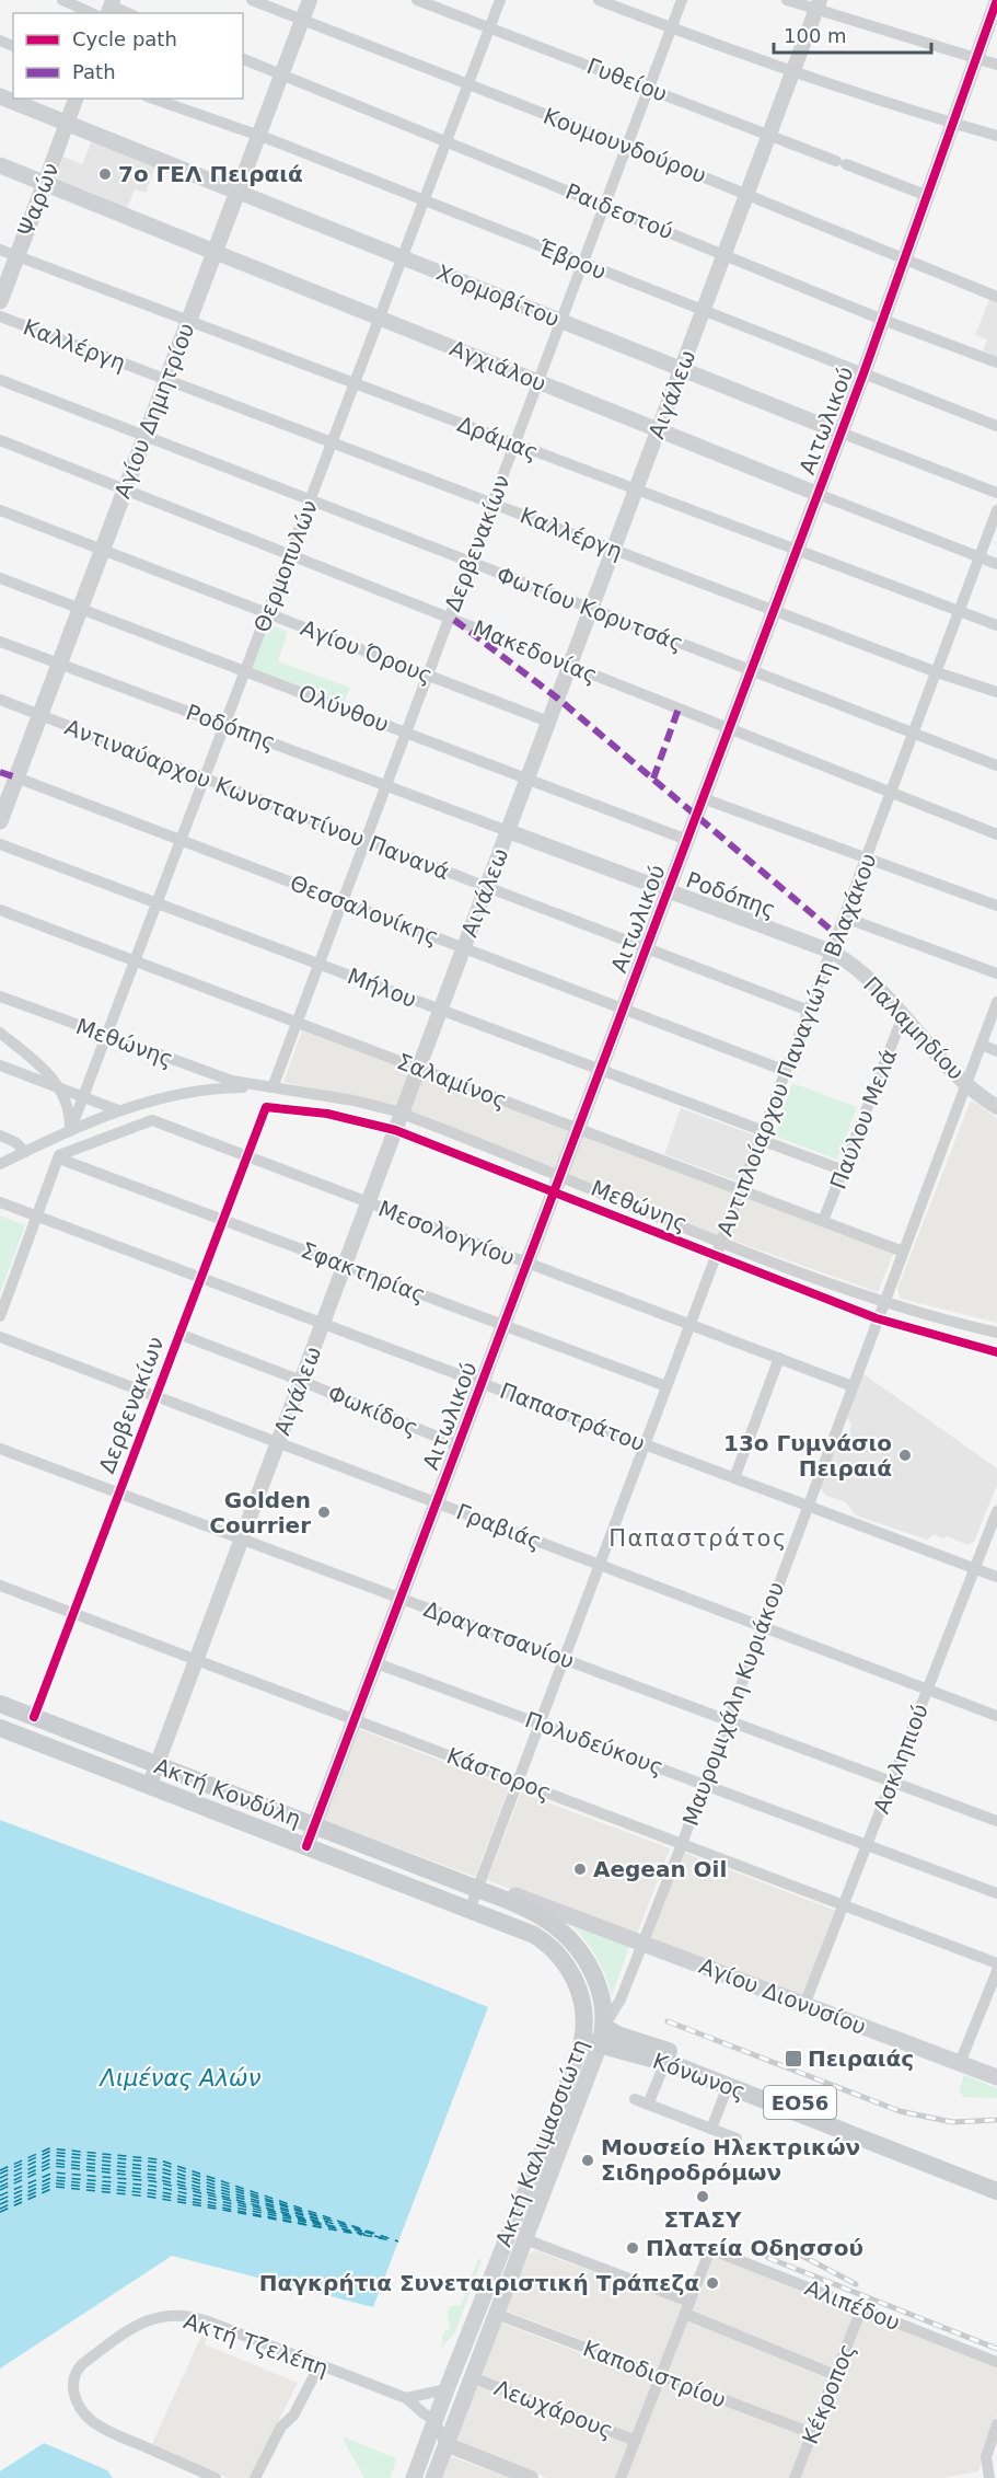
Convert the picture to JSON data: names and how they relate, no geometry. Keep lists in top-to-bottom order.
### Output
{
  "streets": {
    "main road": [
      "Ψαρών",
      "Χορμοβίτου",
      "Αγχιάλου",
      "Αγίου Δημητρίου",
      "Ακτή Κονδύλη",
      "Αγίου Διονυσίου",
      "Κόνωνος",
      "ΕΟ56",
      "Ακτή Καλιμασσιώτη"
    ],
    "street": [
      "Γυθείου",
      "Κουμουνδούρου",
      "Ραιδεστού",
      "Έβρου",
      "Καλλέργη",
      "Αιγάλεω",
      "Αιτωλικού",
      "Δράμας",
      "Δερβενακίων",
      "Θερμοπυλών",
      "Φωτίου Κορυτσάς",
      "Αγίου Όρους",
      "Μακεδονίας",
      "Ολύνθου",
      "Ροδόπης",
      "Αντιναύαρχου Κωνσταντίνου Πανανά",
      "Θεσσαλονίκης",
      "Μήλου",
      "Παλαμηδίου",
      "Μεθώνης",
      "Αντιπλοίαρχου Παναγιώτη Βλαχάκου",
      "Σαλαμίνος",
      "Παύλου Μελά",
      "Μεσολογγίου",
      "Σφακτηρίας",
      "Φωκίδος",
      "Παπαστράτου",
      "Γραβιάς",
      "Δραγατσανίου",
      "Μαυρομιχάλη Κυριάκου",
      "Πολυδεύκους",
      "Ασκληπιού",
      "Κάστορος",
      "Αλιπέδου",
      "Ακτή Τζελέπη",
      "Καποδιστρίου",
      "Κέκροπος",
      "Λεωχάρους"
    ]
  },
  "crossings": [
    ["Γυθείου", "Αιγάλεω"],
    ["Γυθείου", "Αιτωλικού"],
    ["Γυθείου", "Δερβενακίων"],
    ["Γυθείου", "Θερμοπυλών"],
    ["Κουμουνδούρου", "Αιγάλεω"],
    ["Κουμουνδούρου", "Αγίου Δημητρίου"],
    ["Κουμουνδούρου", "Αιτωλικού"],
    ["Κουμουνδούρου", "Δερβενακίων"],
    ["Κουμουνδούρου", "Θερμοπυλών"],
    ["Ψαρών", "Χορμοβίτου"],
    ["Ψαρών", "Αγχιάλου"],
    ["Ψαρών", "Δράμας"],
    ["Ραιδεστού", "Αιγάλεω"],
    ["Ραιδεστού", "Αγίου Δημητρίου"],
    ["Ραιδεστού", "Αιτωλικού"],
    ["Ραιδεστού", "Δερβενακίων"],
    ["Ραιδεστού", "Θερμοπυλών"],
    ["Έβρου", "Αιγάλεω"],
    ["Έβρου", "Αγίου Δημητρίου"],
    ["Έβρου", "Αιτωλικού"],
    ["Έβρου", "Δερβενακίων"],
    ["Έβρου", "Θερμοπυλών"],
    ["Χορμοβίτου", "Αιγάλεω"],
    ["Χορμοβίτου", "Αγίου Δημητρίου"],
    ["Χορμοβίτου", "Αιτωλικού"],
    ["Χορμοβίτου", "Δερβενακίων"],
    ["Χορμοβίτου", "Θερμοπυλών"],
    ["Καλλέργη", "Αιγάλεω"],
    ["Καλλέργη", "Αγίου Δημητρίου"],
    ["Καλλέργη", "Αιτωλικού"],
    ["Καλλέργη", "Δερβενακίων"],
    ["Καλλέργη", "Θερμοπυλών"],
    ["Καλλέργη", "Αντιπλοίαρχου Παναγιώτη Βλαχάκου"],
    ["Αγχιάλου", "Αιγάλεω"],
    ["Αγχιάλου", "Αγίου Δημητρίου"],
    ["Αγχιάλου", "Αιτωλικού"],
    ["Αγχιάλου", "Δερβενακίων"],
    ["Αγχιάλου", "Θερμοπυλών"],
    ["Αγχιάλου", "Αντιπλοίαρχου Παναγιώτη Βλαχάκου"],
    ["Αιγάλεω", "Δράμας"],
    ["Αιγάλεω", "Φωτίου Κορυτσάς"],
    ["Αιγάλεω", "Αγίου Όρους"],
    ["Αιγάλεω", "Μακεδονίας"],
    ["Αιγάλεω", "Ολύνθου"],
    ["Αιγάλεω", "Ροδόπης"],
    ["Αιγάλεω", "Αντιναύαρχου Κωνσταντίνου Πανανά"],
    ["Αιγάλεω", "Θεσσαλονίκης"],
    ["Αιγάλεω", "Μήλου"],
    ["Αιγάλεω", "Μεθώνης"],
    ["Αιγάλεω", "Σαλαμίνος"],
    ["Αιγάλεω", "Μεσολογγίου"],
    ["Αιγάλεω", "Σφακτηρίας"],
    ["Αιγάλεω", "Φωκίδος"],
    ["Αιγάλεω", "Παπαστράτου"],
    ["Αιγάλεω", "Γραβιάς"],
    ["Αιγάλεω", "Δραγατσανίου"],
    ["Αιγάλεω", "Κάστορος"],
    ["Αιγάλεω", "Ακτή Κονδύλη"],
    ["Αγίου Δημητρίου", "Δράμας"],
    ["Αγίου Δημητρίου", "Φωτίου Κορυτσάς"],
    ["Αγίου Δημητρίου", "Αγίου Όρους"],
    ["Αγίου Δημητρίου", "Μακεδονίας"],
    ["Αγίου Δημητρίου", "Ολύνθου"],
    ["Αγίου Δημητρίου", "Ροδόπης"],
    ["Αγίου Δημητρίου", "Αντιναύαρχου Κωνσταντίνου Πανανά"],
    ["Αγίου Δημητρίου", "Θεσσαλονίκης"],
    ["Αιτωλικού", "Δράμας"],
    ["Αιτωλικού", "Φωτίου Κορυτσάς"],
    ["Αιτωλικού", "Μακεδονίας"],
    ["Αιτωλικού", "Ολύνθου"],
    ["Αιτωλικού", "Ροδόπης"],
    ["Αιτωλικού", "Αντιναύαρχου Κωνσταντίνου Πανανά"],
    ["Αιτωλικού", "Θεσσαλονίκης"],
    ["Αιτωλικού", "Μήλου"],
    ["Αιτωλικού", "Μεθώνης"],
    ["Αιτωλικού", "Σαλαμίνος"],
    ["Αιτωλικού", "Μεσολογγίου"],
    ["Αιτωλικού", "Σφακτηρίας"],
    ["Αιτωλικού", "Φωκίδος"],
    ["Αιτωλικού", "Παπαστράτου"],
    ["Αιτωλικού", "Γραβιάς"],
    ["Αιτωλικού", "Δραγατσανίου"],
    ["Αιτωλικού", "Πολυδεύκους"],
    ["Αιτωλικού", "Κάστορος"],
    ["Αιτωλικού", "Ακτή Κονδύλη"],
    ["Δράμας", "Δερβενακίων"],
    ["Δράμας", "Θερμοπυλών"],
    ["Δράμας", "Αντιπλοίαρχου Παναγιώτη Βλαχάκου"],
    ["Δερβενακίων", "Φωτίου Κορυτσάς"],
    ["Δερβενακίων", "Αγίου Όρους"],
    ["Δερβενακίων", "Μακεδονίας"],
    ["Δερβενακίων", "Ολύνθου"],
    ["Δερβενακίων", "Ροδόπης"],
    ["Δερβενακίων", "Αντιναύαρχου Κωνσταντίνου Πανανά"],
    ["Δερβενακίων", "Θεσσαλονίκης"],
    ["Δερβενακίων", "Μήλου"],
    ["Δερβενακίων", "Μεθώνης"],
    ["Δερβενακίων", "Σαλαμίνος"],
    ["Δερβενακίων", "Μεσολογγίου"],
    ["Δερβενακίων", "Σφακτηρίας"],
    ["Δερβενακίων", "Φωκίδος"],
    ["Δερβενακίων", "Παπαστράτου"],
    ["Δερβενακίων", "Γραβιάς"],
    ["Δερβενακίων", "Δραγατσανίου"],
    ["Δερβενακίων", "Κάστορος"],
    ["Δερβενακίων", "Ακτή Κονδύλη"],
    ["Θερμοπυλών", "Φωτίου Κορυτσάς"],
    ["Θερμοπυλών", "Αγίου Όρους"],
    ["Θερμοπυλών", "Μακεδονίας"],
    ["Θερμοπυλών", "Ολύνθου"],
    ["Θερμοπυλών", "Ροδόπης"],
    ["Θερμοπυλών", "Αντιναύαρχου Κωνσταντίνου Πανανά"],
    ["Θερμοπυλών", "Θεσσαλονίκης"],
    ["Θερμοπυλών", "Μήλου"],
    ["Θερμοπυλών", "Μεθώνης"],
    ["Θερμοπυλών", "Σαλαμίνος"],
    ["Φωτίου Κορυτσάς", "Αντιπλοίαρχου Παναγιώτη Βλαχάκου"],
    ["Μακεδονίας", "Αντιπλοίαρχου Παναγιώτη Βλαχάκου"],
    ["Ροδόπης", "Παλαμηδίου"],
    ["Ροδόπης", "Αντιπλοίαρχου Παναγιώτη Βλαχάκου"],
    ["Αντιναύαρχου Κωνσταντίνου Πανανά", "Αντιπλοίαρχου Παναγιώτη Βλαχάκου"],
    ["Θεσσαλονίκης", "Αντιπλοίαρχου Παναγιώτη Βλαχάκου"],
    ["Μήλου", "Αντιπλοίαρχου Παναγιώτη Βλαχάκου"],
    ["Μήλου", "Παύλου Μελά"],
    ["Παλαμηδίου", "Αντιπλοίαρχου Παναγιώτη Βλαχάκου"],
    ["Παλαμηδίου", "Παύλου Μελά"],
    ["Παλαμηδίου", "Μαυρομιχάλη Κυριάκου"],
    ["Μεθώνης", "Αντιπλοίαρχου Παναγιώτη Βλαχάκου"],
    ["Μεθώνης", "Μαυρομιχάλη Κυριάκου"],
    ["Αντιπλοίαρχου Παναγιώτη Βλαχάκου", "Σαλαμίνος"],
    ["Αντιπλοίαρχου Παναγιώτη Βλαχάκου", "Μεσολογγίου"],
    ["Αντιπλοίαρχου Παναγιώτη Βλαχάκου", "Σφακτηρίας"],
    ["Αντιπλοίαρχου Παναγιώτη Βλαχάκου", "Παπαστράτου"],
    ["Αντιπλοίαρχου Παναγιώτη Βλαχάκου", "Γραβιάς"],
    ["Αντιπλοίαρχου Παναγιώτη Βλαχάκου", "Δραγατσανίου"],
    ["Αντιπλοίαρχου Παναγιώτη Βλαχάκου", "Πολυδεύκους"],
    ["Αντιπλοίαρχου Παναγιώτη Βλαχάκου", "Κάστορος"],
    ["Αντιπλοίαρχου Παναγιώτη Βλαχάκου", "Ακτή Κονδύλη"],
    ["Αντιπλοίαρχου Παναγιώτη Βλαχάκου", "Ακτή Καλιμασσιώτη"],
    ["Σαλαμίνος", "Παύλου Μελά"],
    ["Σαλαμίνος", "Μαυρομιχάλη Κυριάκου"],
    ["Μεσολογγίου", "Σφακτηρίας"],
    ["Μεσολογγίου", "Μαυρομιχάλη Κυριάκου"],
    ["Παπαστράτου", "Μαυρομιχάλη Κυριάκου"],
    ["Παπαστράτου", "Ασκληπιού"],
    ["Γραβιάς", "Μαυρομιχάλη Κυριάκου"],
    ["Γραβιάς", "Ασκληπιού"],
    ["Δραγατσανίου", "Μαυρομιχάλη Κυριάκου"],
    ["Δραγατσανίου", "Ασκληπιού"],
    ["Μαυρομιχάλη Κυριάκου", "Πολυδεύκους"],
    ["Μαυρομιχάλη Κυριάκου", "Κάστορος"],
    ["Μαυρομιχάλη Κυριάκου", "Ακτή Κονδύλη"],
    ["Μαυρομιχάλη Κυριάκου", "Αγίου Διονυσίου"],
    ["Μαυρομιχάλη Κυριάκου", "Κόνωνος"],
    ["Μαυρομιχάλη Κυριάκου", "Ακτή Καλιμασσιώτη"],
    ["Πολυδεύκους", "Ασκληπιού"],
    ["Ασκληπιού", "Κάστορος"],
    ["Ασκληπιού", "Αγίου Διονυσίου"],
    ["Ακτή Κονδύλη", "Αγίου Διονυσίου"],
    ["Ακτή Κονδύλη", "Ακτή Καλιμασσιώτη"],
    ["Κόνωνος", "Ακτή Καλιμασσιώτη"],
    ["Ακτή Καλιμασσιώτη", "Ακτή Τζελέπη"],
    ["Ακτή Καλιμασσιώτη", "Καποδιστρίου"],
    ["Ακτή Καλιμασσιώτη", "Λεωχάρους"],
    ["Αλιπέδου", "Κέκροπος"],
    ["Καποδιστρίου", "Κέκροπος"]
  ],
  "districts": ["Παπαστράτος"],
  "water": ["Λιμένας Αλών"],
  "places": {
    "other": [
      "7ο ΓΕΛ Πειραιά",
      "13ο Γυμνάσιο Πειραιά",
      "Golden Courrier",
      "Aegean Oil",
      "Μουσείο Ηλεκτρικών Σιδηροδρόμων",
      "ΣΤΑΣΥ",
      "Πλατεία Οδησσού",
      "Παγκρήτια Συνεταιριστική Τράπεζα"
    ],
    "transit": ["Πειραιάς"]
  },
  "legend": ["Cycle path", "Path"],
  "scale_bar": "100 m"
}
